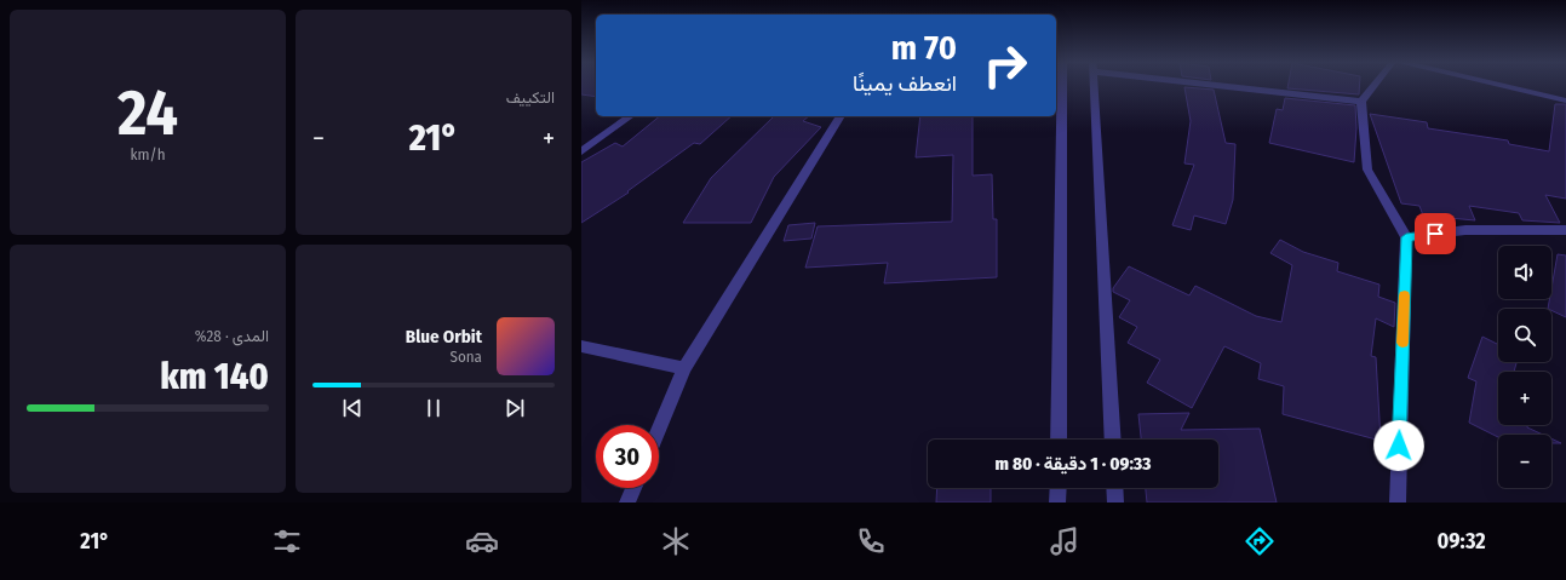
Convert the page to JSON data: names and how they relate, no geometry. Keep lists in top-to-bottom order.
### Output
{
  "page": {
    "tile": [
      "التكييف",
      ["24", "km/h"],
      ["المدى · 28%", "140 km"]
    ],
    "turn": ["70 m", "انعطف يمينًا"],
    "heat": ["−", "21°", "+"],
    "map_buttons": ["+", "−"],
    "song": ["Blue Orbit", "Sona"],
    "limit": "30",
    "trip": "09:33 · 1 دقيقة · 80 m",
    "tabs": ["09:32", "21°"]
  }
}
